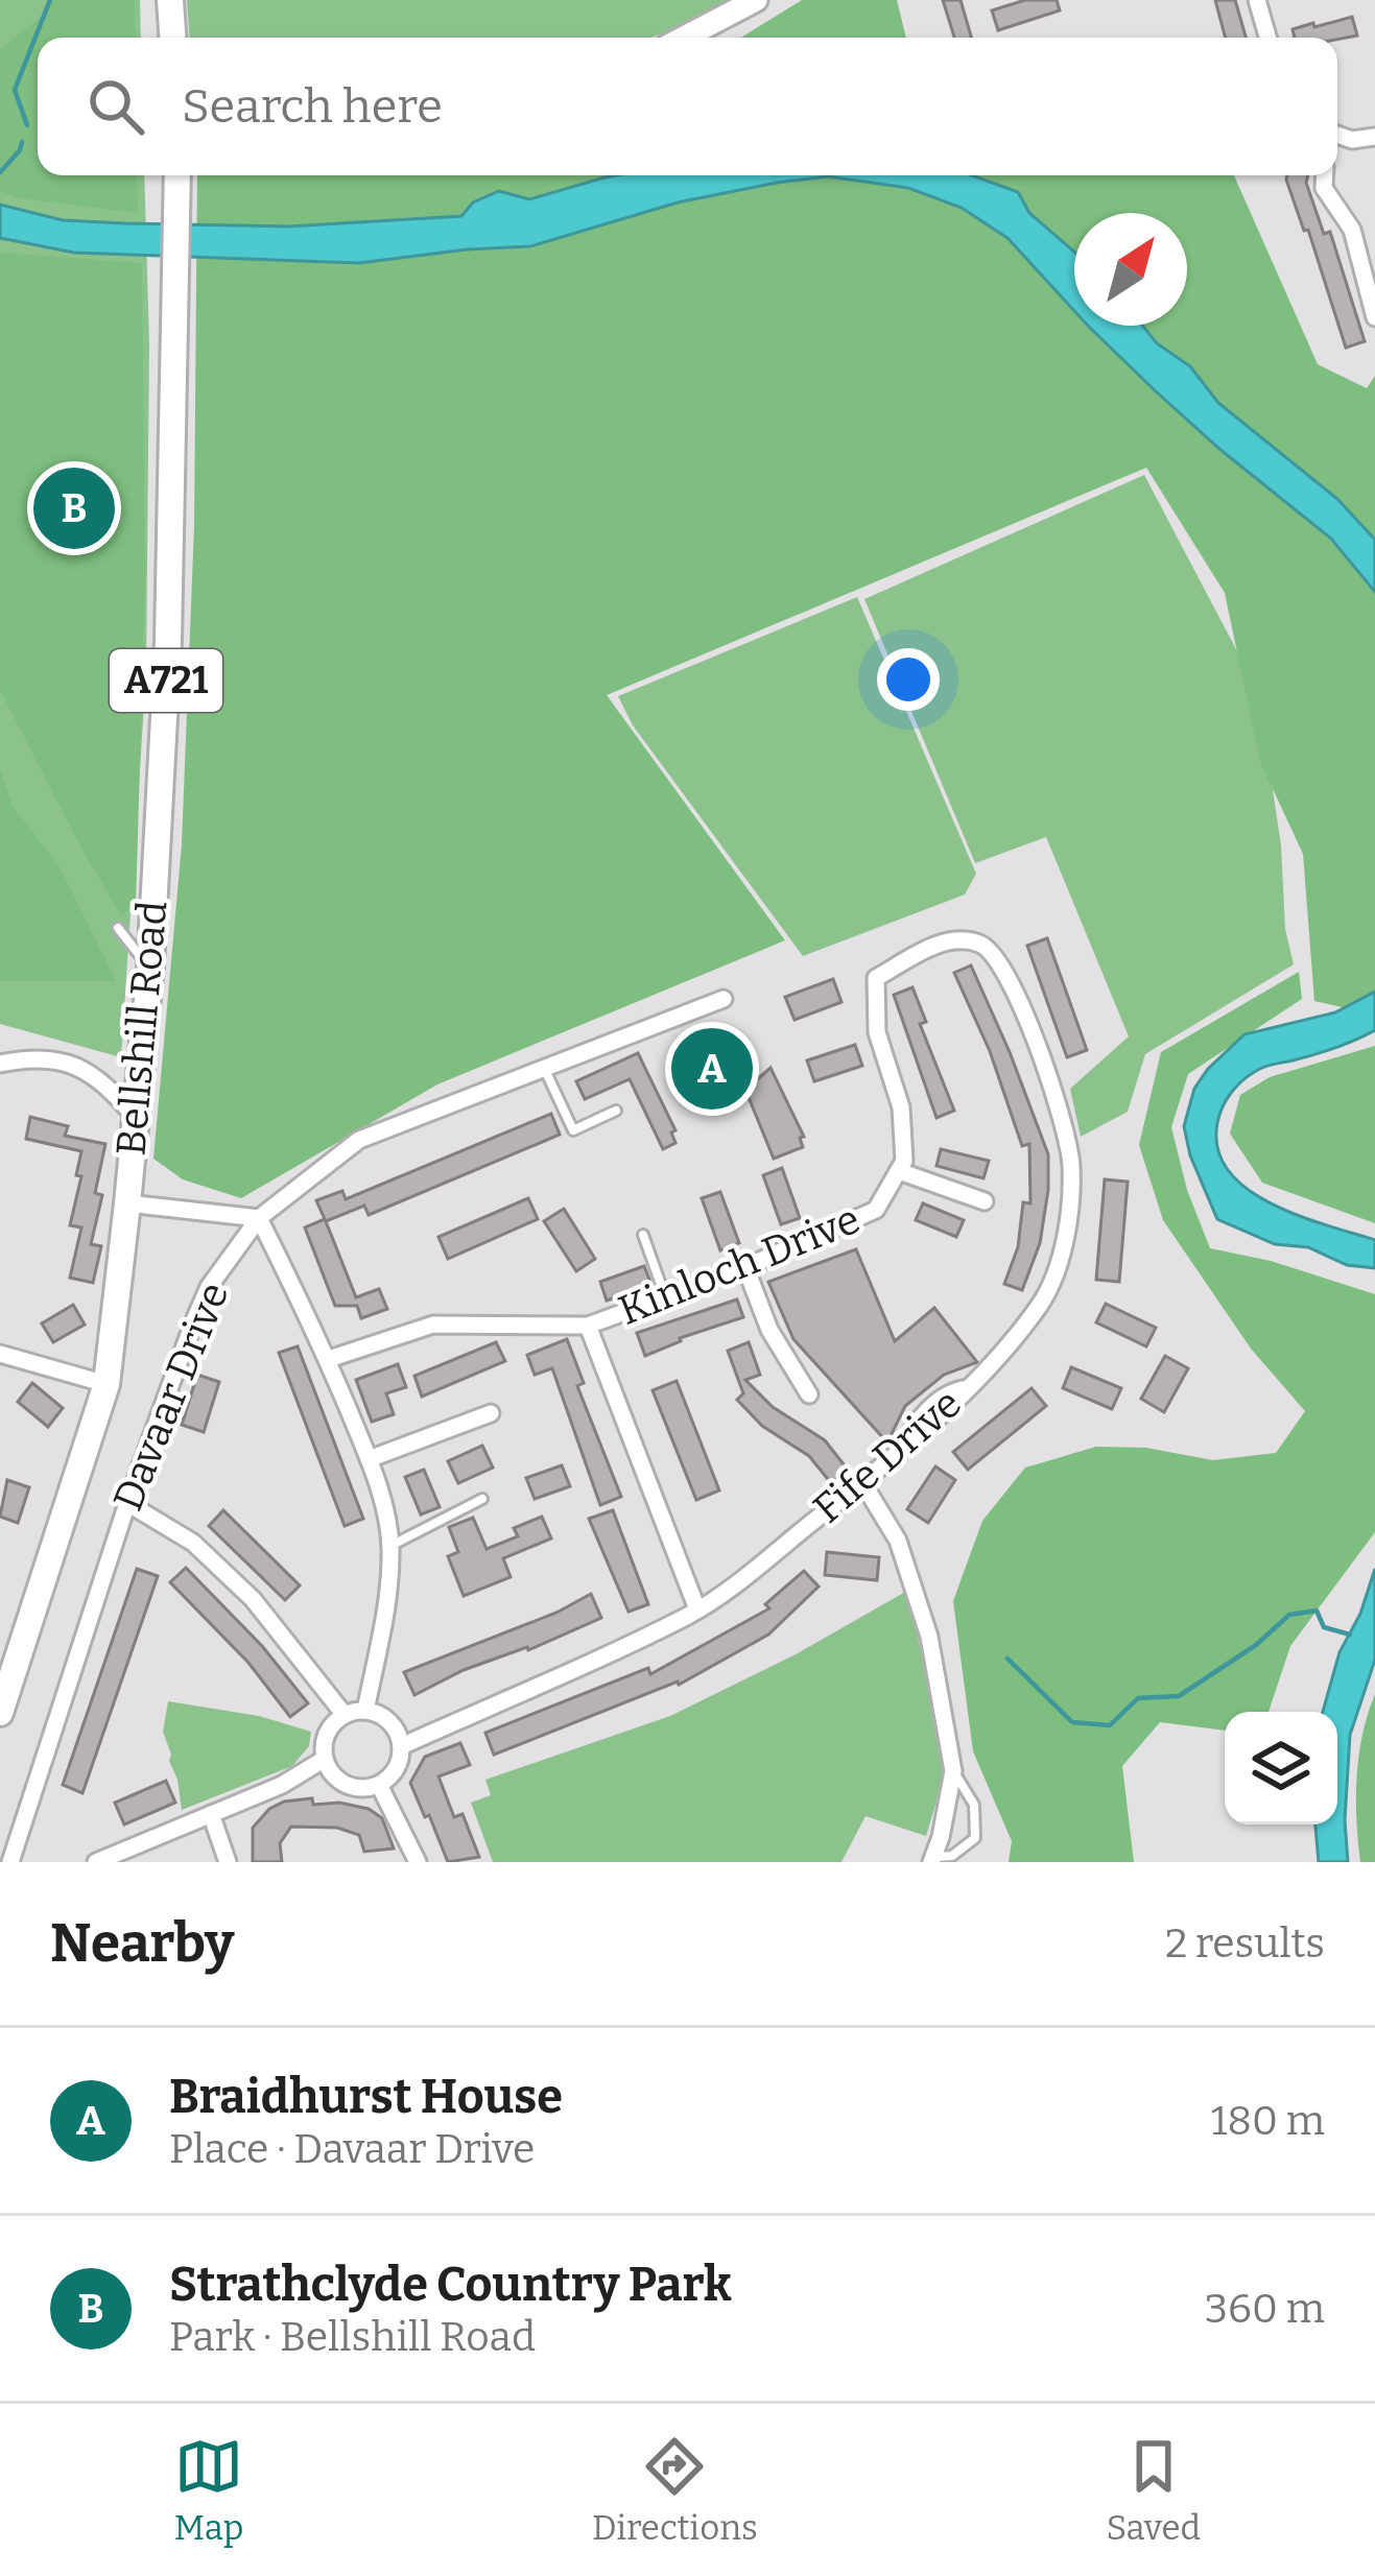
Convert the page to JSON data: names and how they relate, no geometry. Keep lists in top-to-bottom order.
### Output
{
  "streets": {
    "main road": ["A721", "Bellshill Road"],
    "street": ["Kinloch Drive", "Davaar Drive", "Fife Drive"]
  },
  "crossings": [
    ["Kinloch Drive", "Fife Drive"]
  ],
  "north": "top right",
  "page": {
    "search": "Search here",
    "pins": ["B", "A"],
    "heading": ["Nearby", "2 results"],
    "list": [
      {
        "mark": "A",
        "name": "Braidhurst House",
        "note": "Place · Davaar Drive",
        "value": "180 m"
      },
      {
        "mark": "B",
        "name": "Strathclyde Country Park",
        "note": "Park · Bellshill Road",
        "value": "360 m"
      }
    ],
    "nav": ["Map", "Directions", "Saved"]
  }
}
